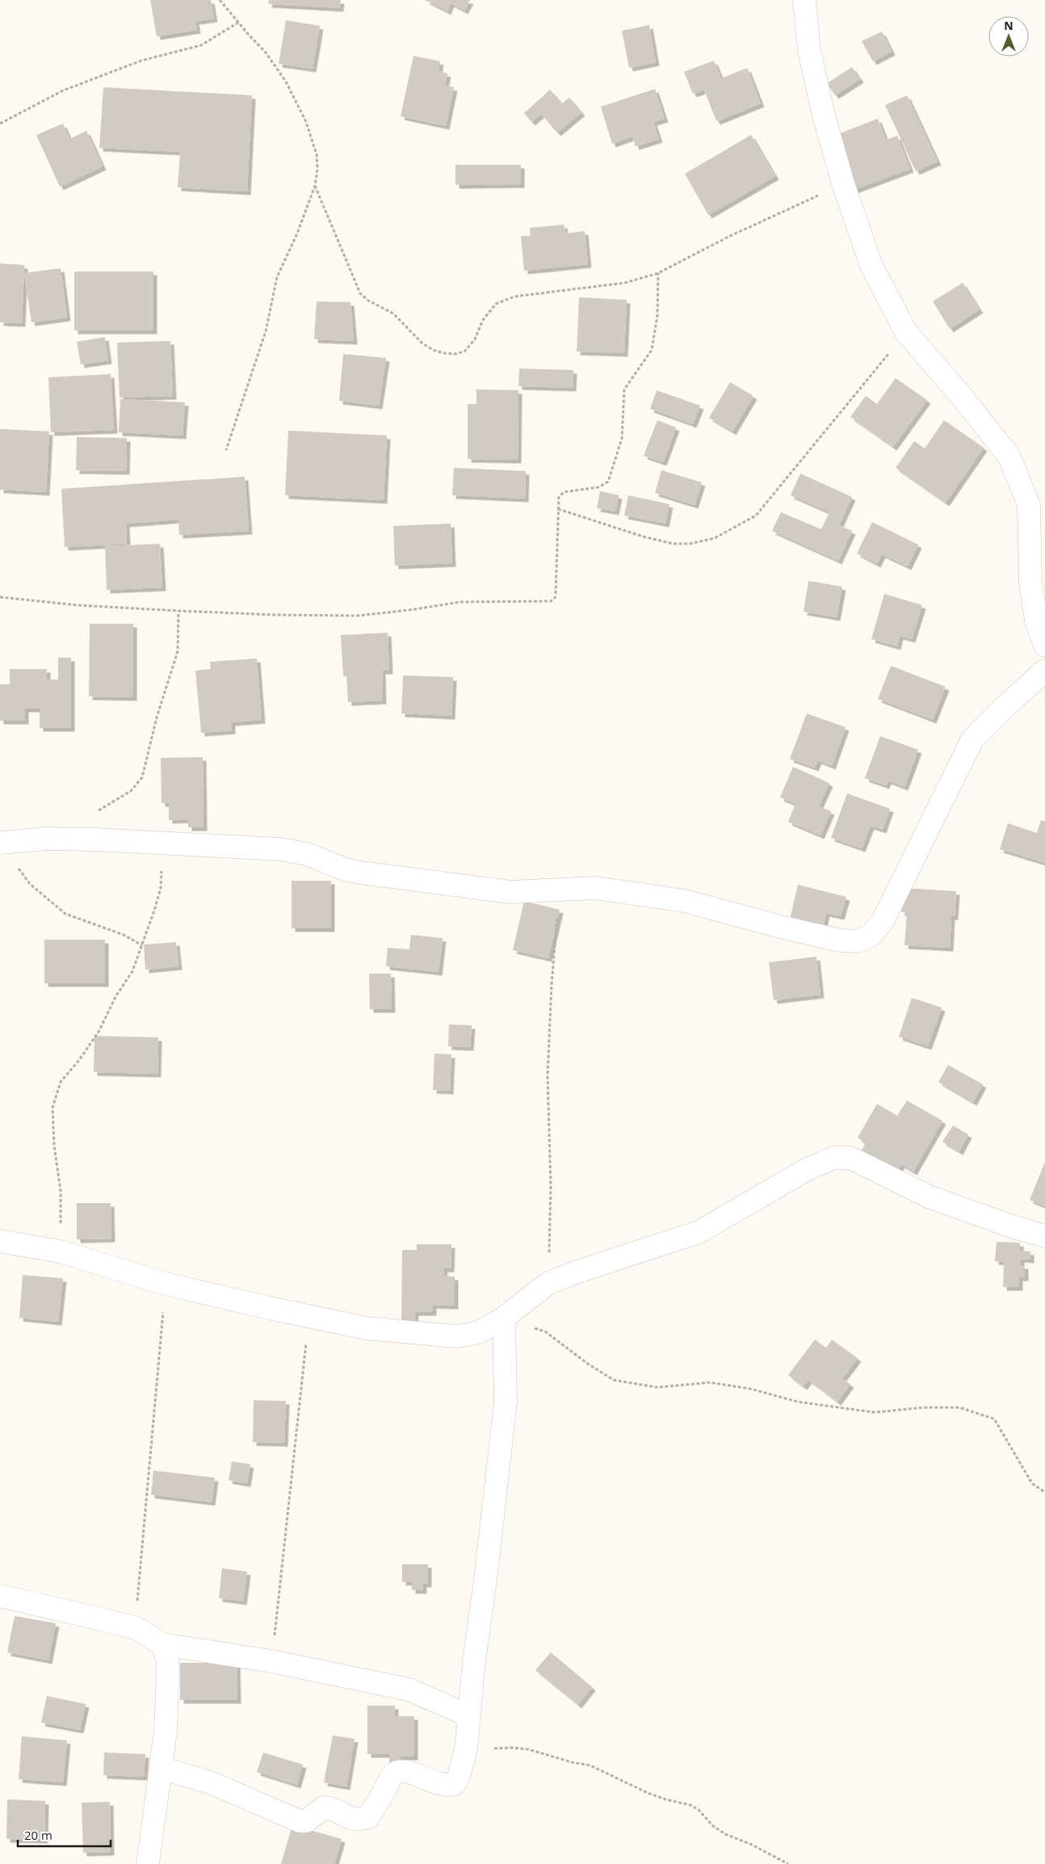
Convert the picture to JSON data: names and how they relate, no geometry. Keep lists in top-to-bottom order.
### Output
{
  "scale_bar": "20 m",
  "north": "top"
}
